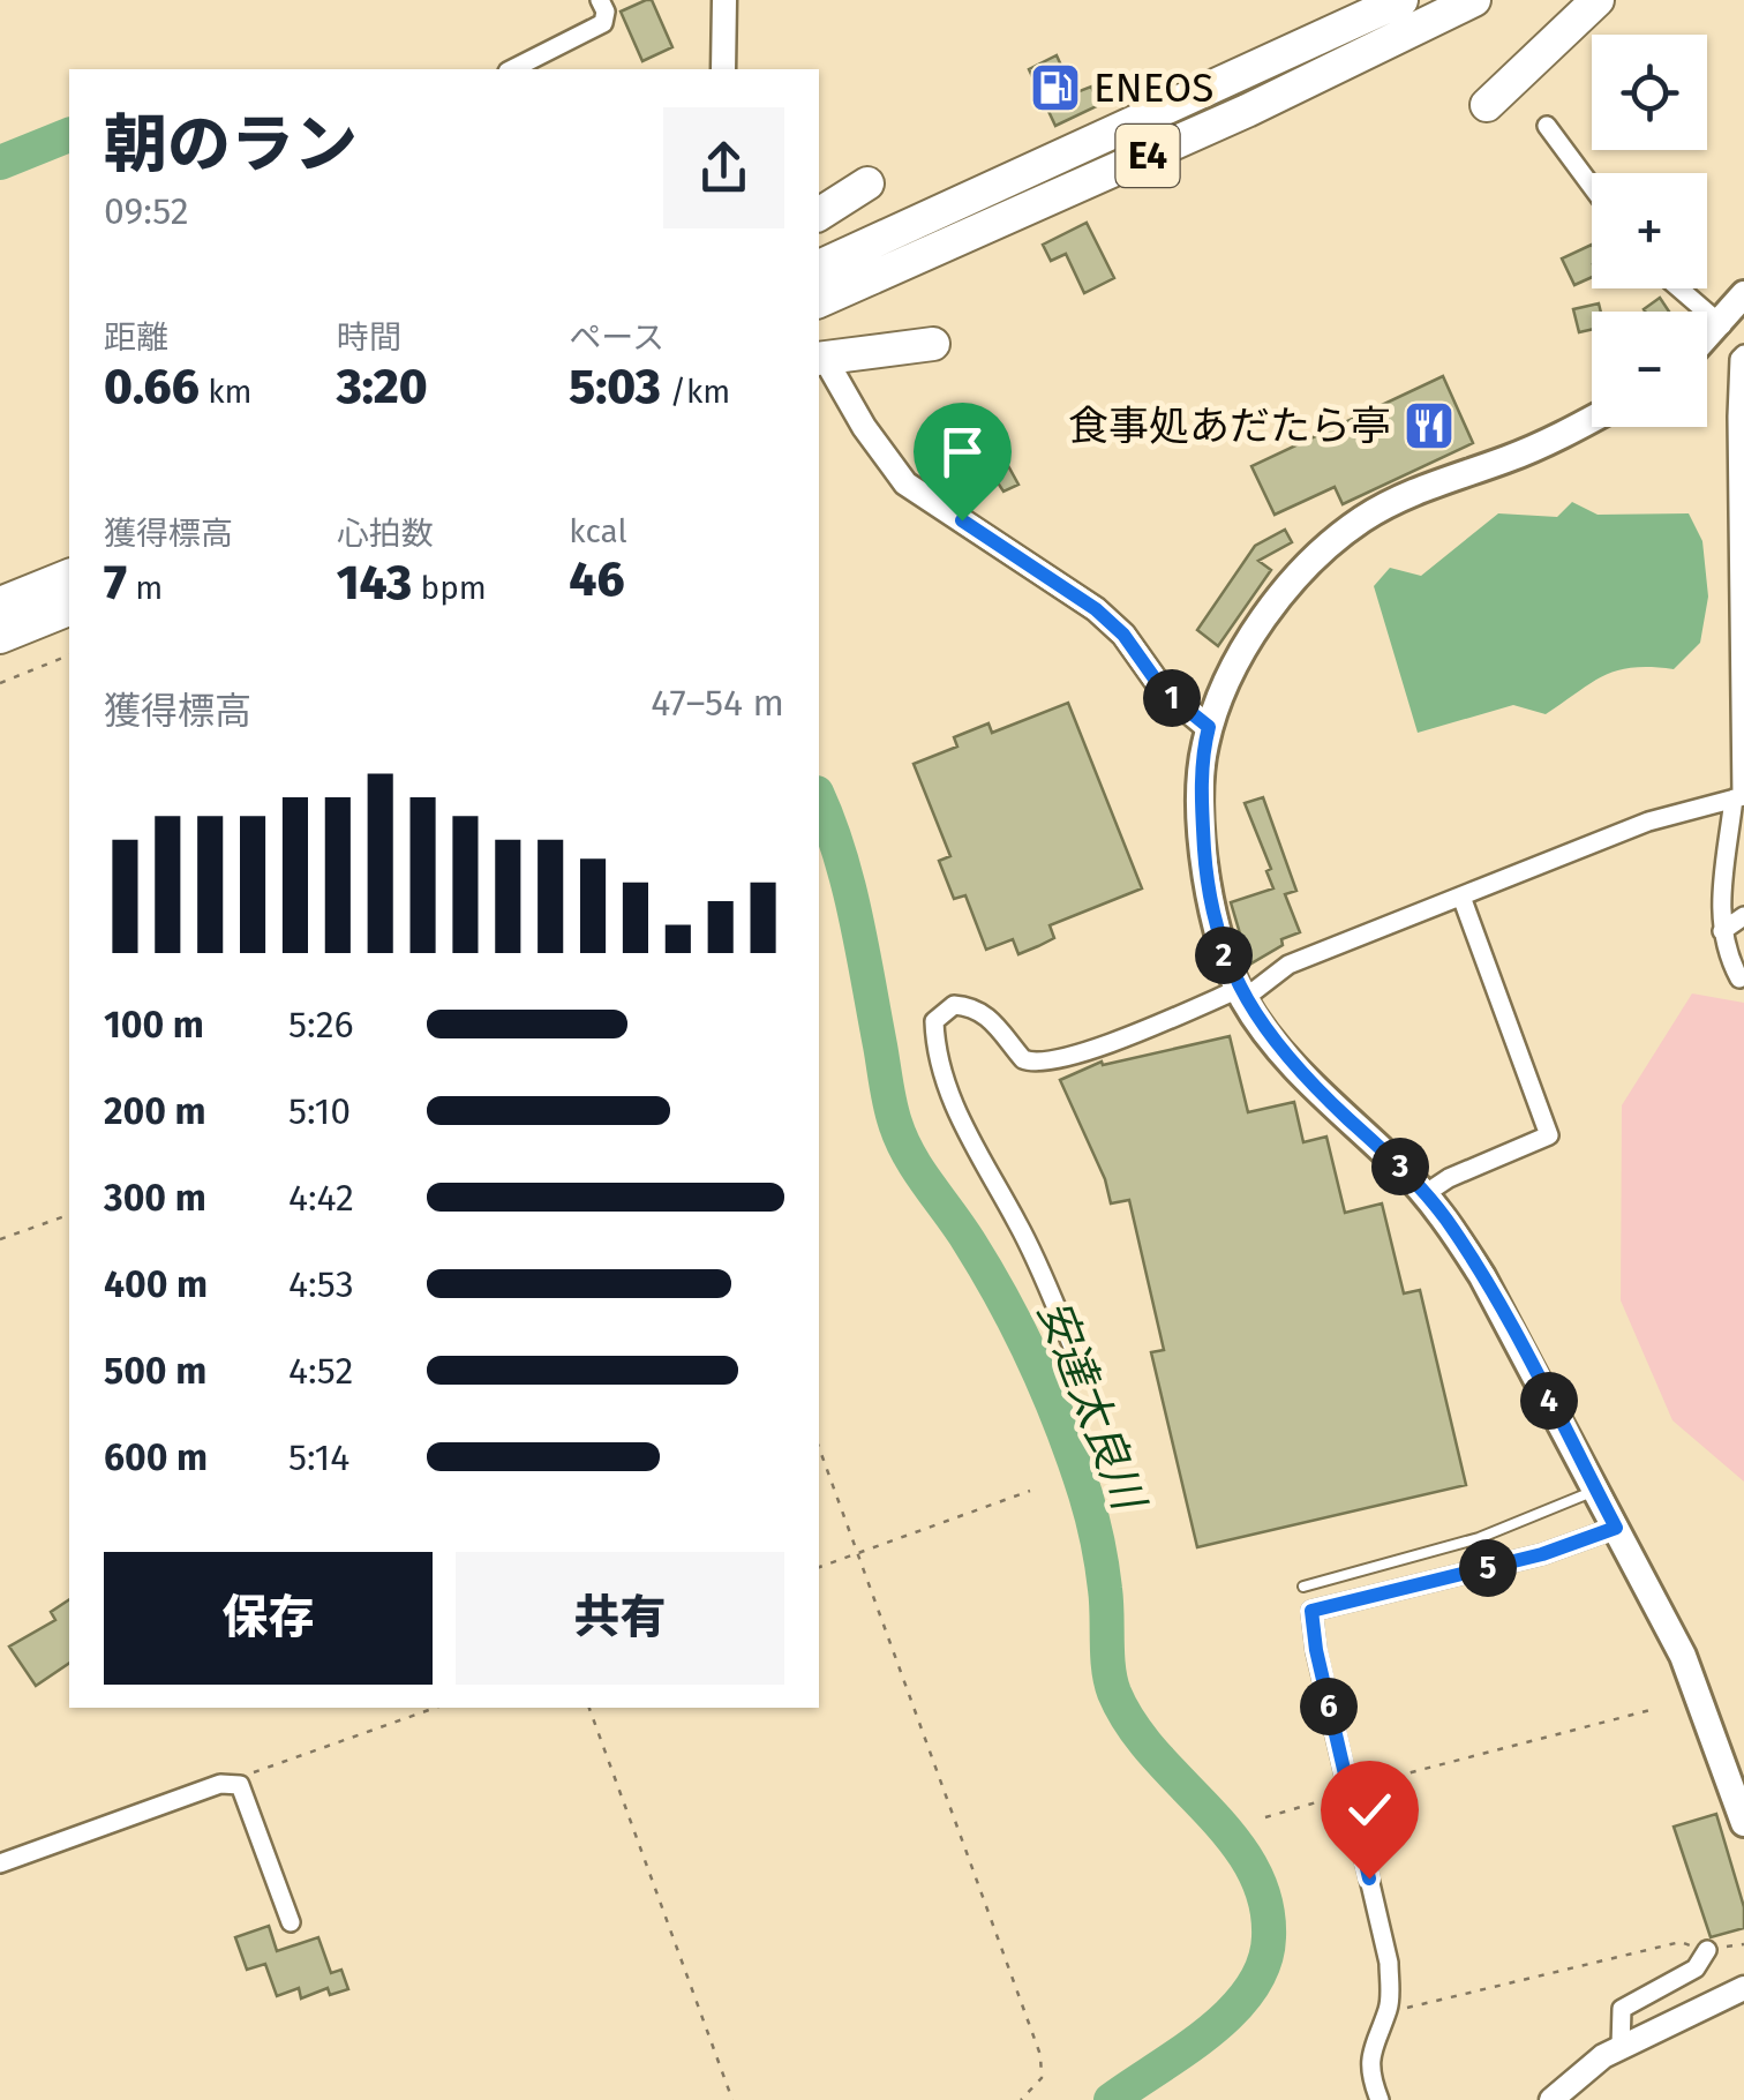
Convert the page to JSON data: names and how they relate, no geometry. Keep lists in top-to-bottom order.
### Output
{
  "streets": {
    "highway": ["E4"]
  },
  "water": ["安達太良川"],
  "places": {
    "fuel station": ["ENEOS"],
    "restaurant": ["食事処あだたら亭"]
  },
  "page": {
    "map_buttons": ["+", "−"],
    "heading": ["朝のラン", "09:52"],
    "stats": [
      ["距離", "0.66 km"],
      ["時間", "3:20"],
      ["ペース", "5:03 /km"],
      ["獲得標高", "7 m"],
      ["心拍数", "143 bpm"],
      ["kcal", "46"]
    ],
    "chart": ["獲得標高", "47–54 m"],
    "pins": [
      "1",
      "2",
      "3",
      "4",
      "5",
      "6"
    ],
    "list": [
      {
        "name": "100 m",
        "note": "5:26"
      },
      {
        "name": "200 m",
        "note": "5:10"
      },
      {
        "name": "300 m",
        "note": "4:42"
      },
      {
        "name": "400 m",
        "note": "4:53"
      },
      {
        "name": "500 m",
        "note": "4:52"
      },
      {
        "name": "600 m",
        "note": "5:14"
      }
    ],
    "buttons": ["保存", "共有"]
  }
}
